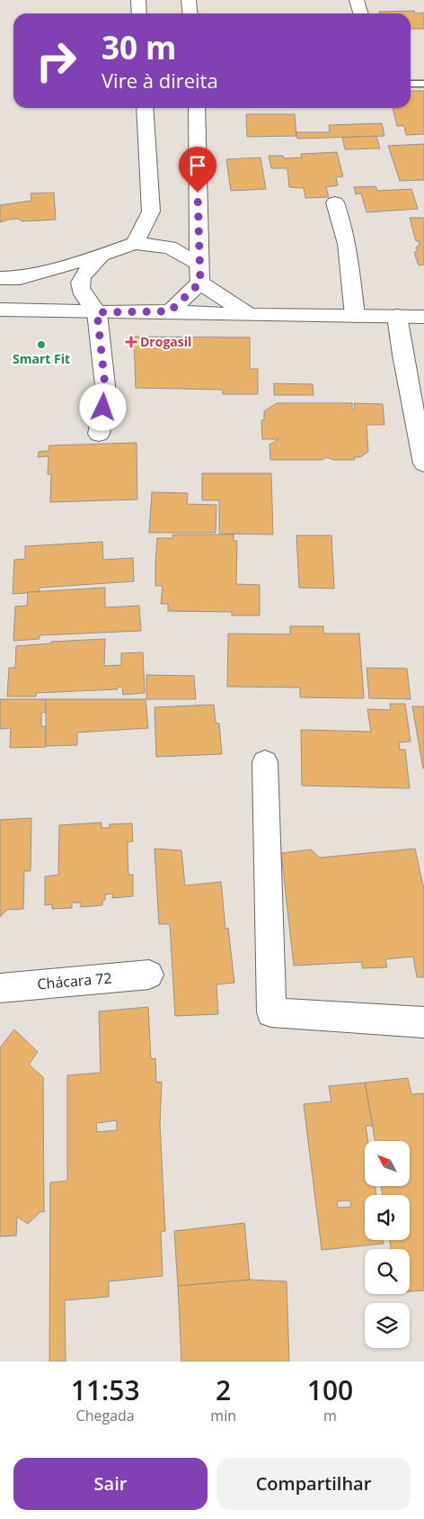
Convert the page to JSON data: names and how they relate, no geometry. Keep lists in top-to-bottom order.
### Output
{
  "streets": {
    "street": ["Chácara 72"]
  },
  "places": {
    "health": ["Drogasil"],
    "other": ["Smart Fit"]
  },
  "north": "top left",
  "page": {
    "turn": ["30 m", "Vire à direita"],
    "eta": [
      "11:53",
      "Chegada",
      "2",
      "min",
      "100",
      "m"
    ],
    "buttons": ["Sair", "Compartilhar"]
  }
}
